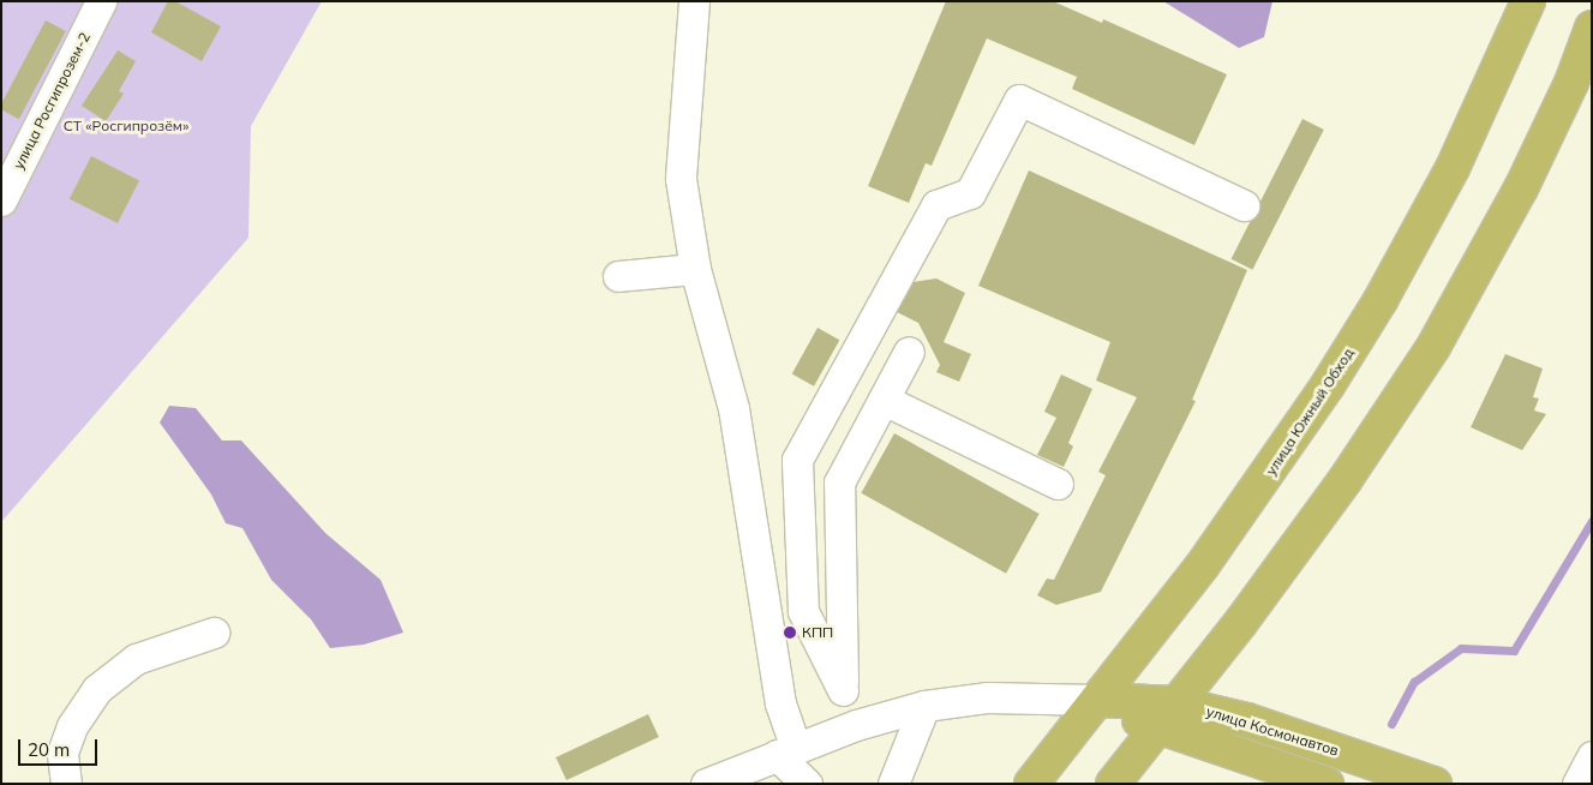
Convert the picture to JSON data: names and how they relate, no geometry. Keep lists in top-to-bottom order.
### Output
{
  "streets": {
    "main road": ["улица Южный Обход", "улица Космонавтов"],
    "street": ["улица Росгипрозем-2"]
  },
  "crossings": [
    ["улица Южный Обход", "улица Космонавтов"]
  ],
  "parks": ["СТ «Росгипрозём»"],
  "places": ["КПП"],
  "scale_bar": "20 m"
}
